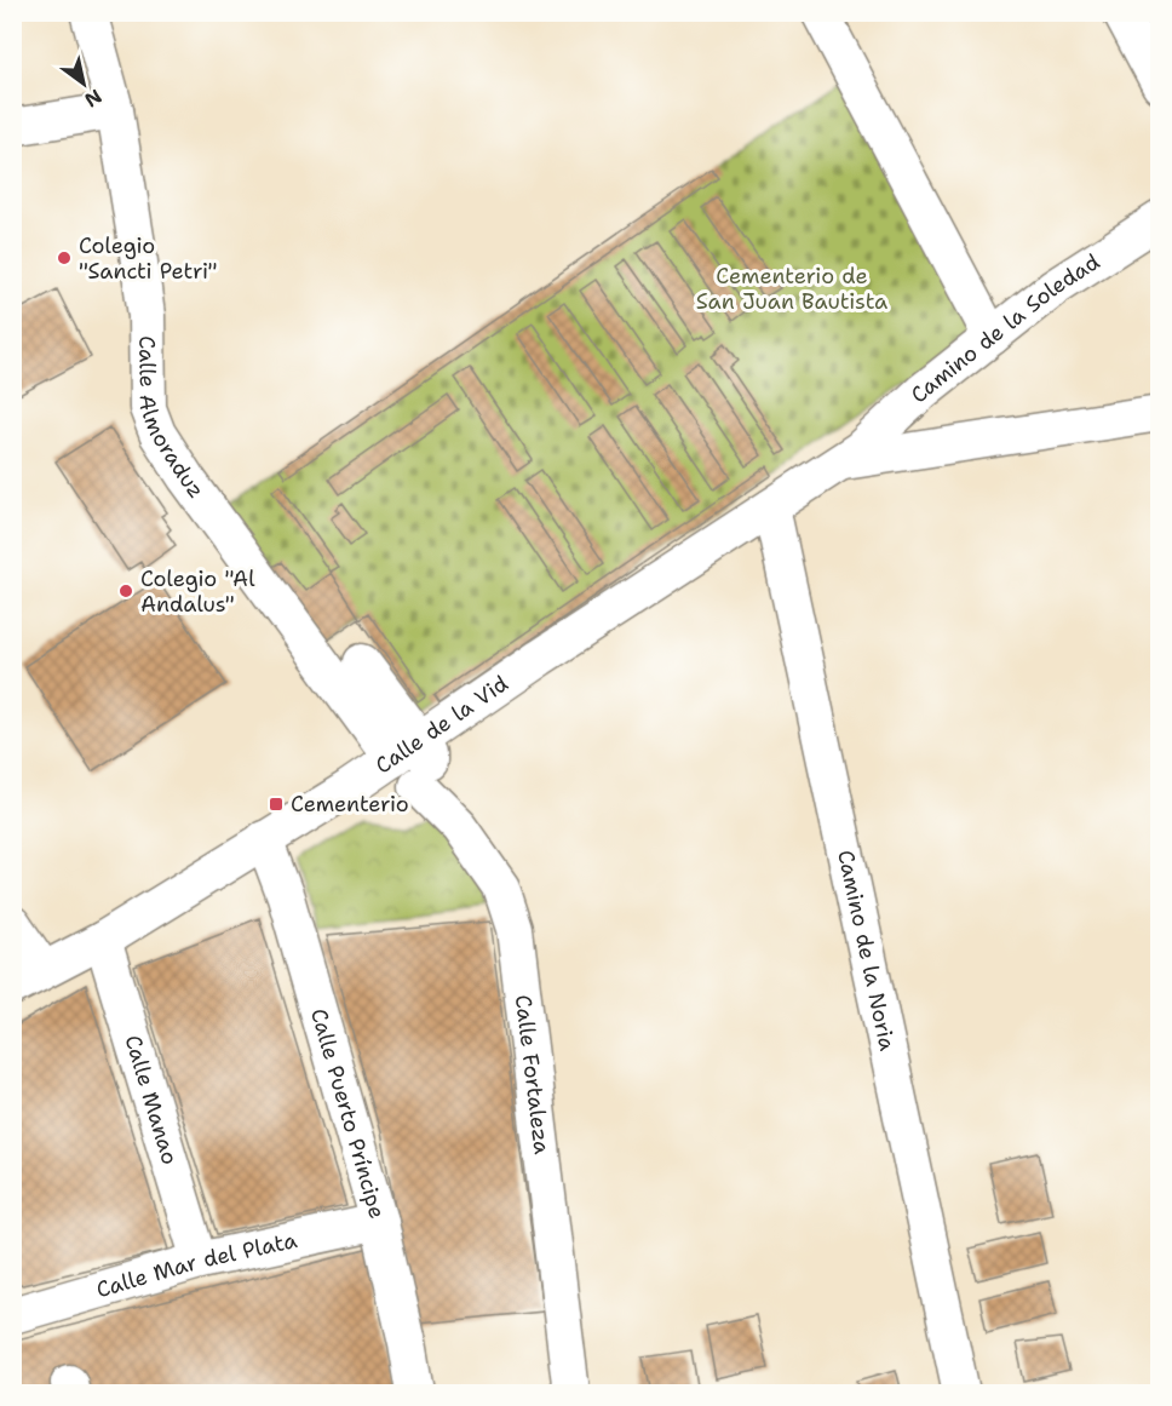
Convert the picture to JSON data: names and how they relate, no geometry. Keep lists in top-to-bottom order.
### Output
{
  "streets": {
    "street": [
      "Camino de la Soledad",
      "Calle Almoraduz",
      "Calle de la Vid",
      "Camino de la Noria",
      "Calle Fortaleza",
      "Calle Manao",
      "Calle Puerto Príncipe",
      "Calle Mar del Plata"
    ]
  },
  "crossings": [
    ["Camino de la Soledad", "Calle de la Vid"],
    ["Calle Almoraduz", "Calle de la Vid"],
    ["Calle Almoraduz", "Calle Fortaleza"],
    ["Calle de la Vid", "Camino de la Noria"],
    ["Calle de la Vid", "Calle Fortaleza"],
    ["Calle de la Vid", "Calle Manao"],
    ["Calle de la Vid", "Calle Puerto Príncipe"],
    ["Calle Manao", "Calle Mar del Plata"],
    ["Calle Puerto Príncipe", "Calle Mar del Plata"]
  ],
  "parks": ["Cementerio de San Juan Bautista"],
  "places": {
    "other": ["Colegio \"Sancti Petri\"", "Colegio \"Al Andalus\""],
    "transit": ["Cementerio"]
  },
  "north": "bottom right"
}
